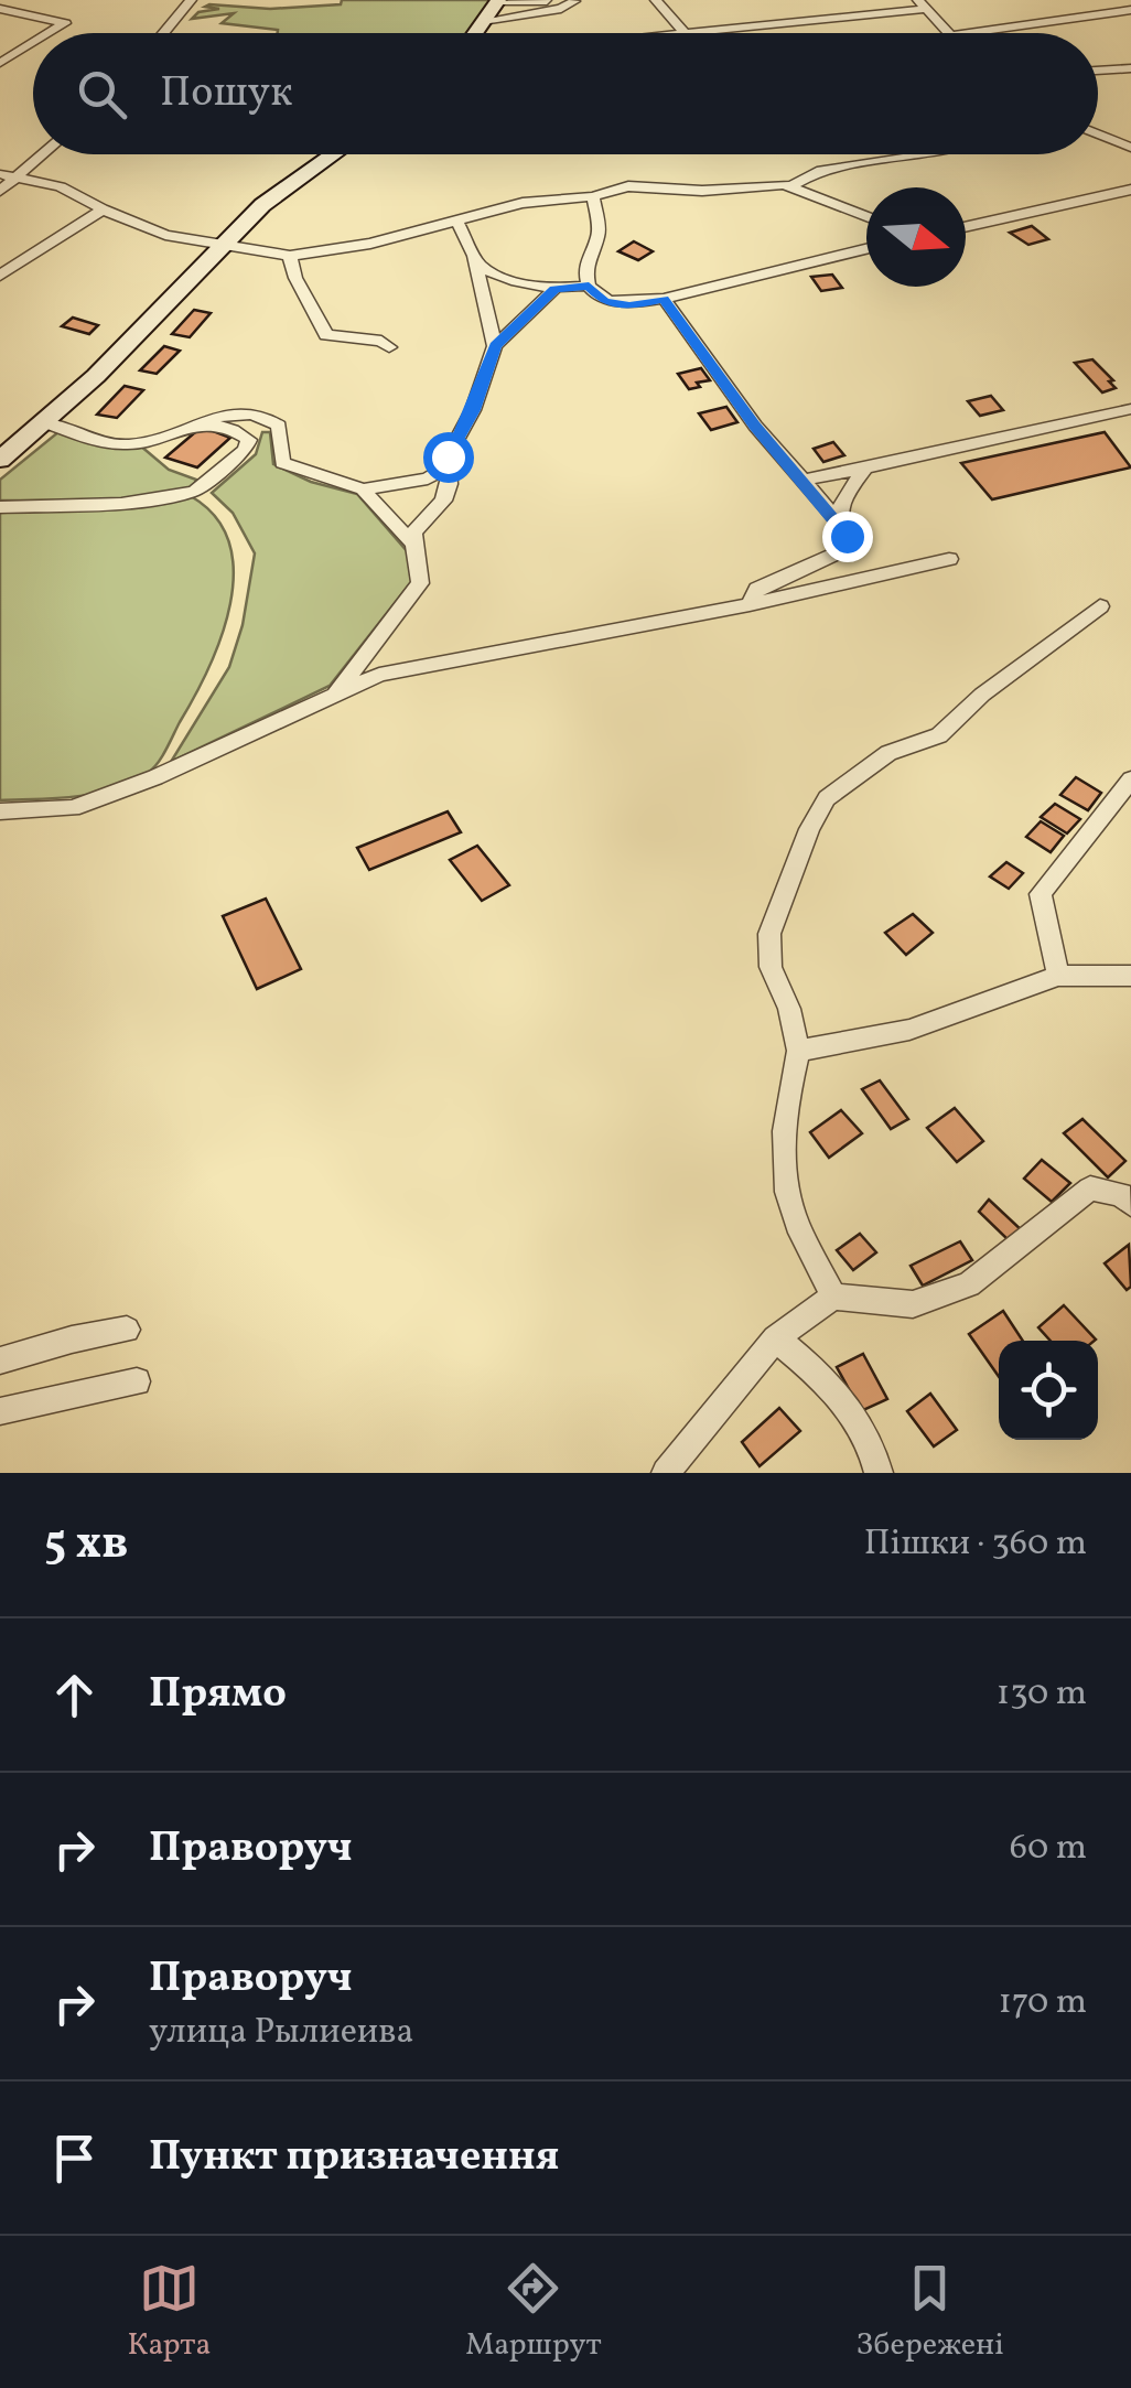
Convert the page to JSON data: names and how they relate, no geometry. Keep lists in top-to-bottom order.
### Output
{
  "north": "right",
  "page": {
    "search": "Пошук",
    "heading": ["5 хв", "Пішки · 360 m"],
    "list": [
      ["Прямо", "130 m"],
      ["Праворуч", "60 m"],
      ["Праворуч", "улица Рылиеива", "170 m"],
      "Пункт призначення"
    ],
    "nav": ["Карта", "Маршрут", "Збережені"]
  }
}
